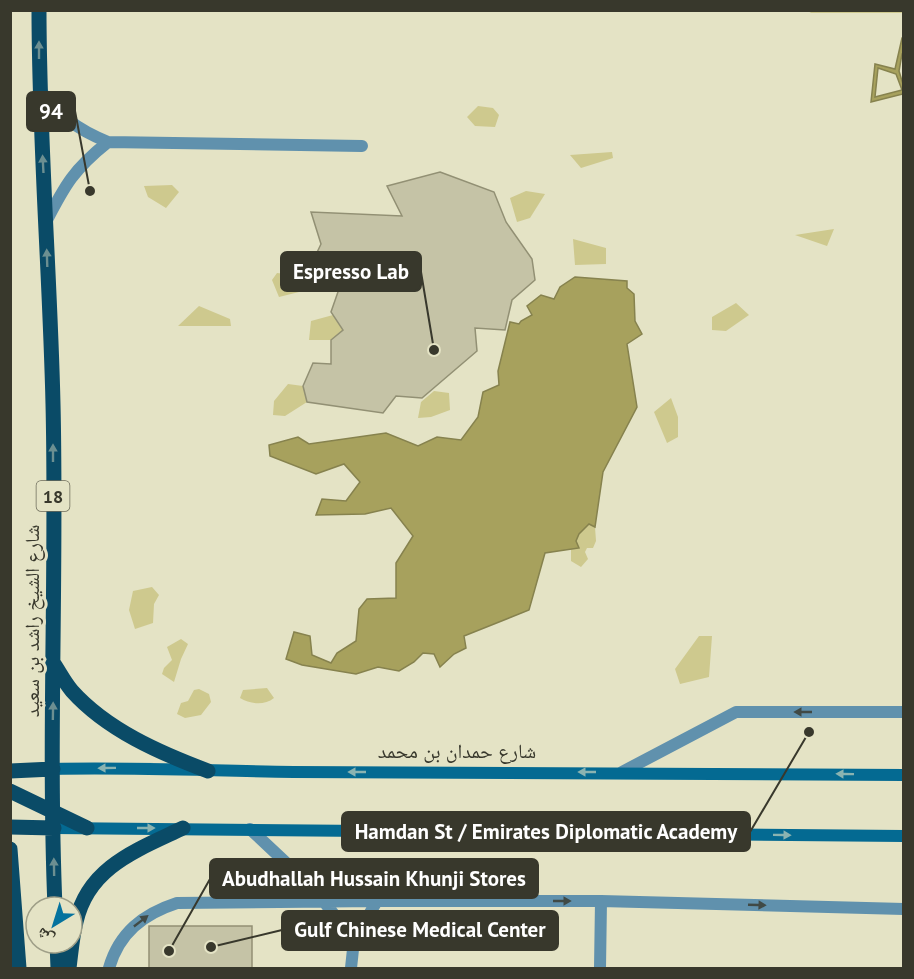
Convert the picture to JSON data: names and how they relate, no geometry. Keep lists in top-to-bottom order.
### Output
{
  "streets": {
    "main road": ["18", "شارع الشيخ راشد بن سعيد", "شارع حمدان بن محمد"]
  },
  "crossings": [
    ["شارع الشيخ راشد بن سعيد", "شارع حمدان بن محمد"]
  ],
  "one_way": ["شارع الشيخ راشد بن سعيد"],
  "places": [
    "94",
    "Espresso Lab",
    "Hamdan St / Emirates Diplomatic Academy",
    "Gulf Chinese Medical Center",
    "Abudhallah Hussain Khunji Stores"
  ],
  "north": "bottom left"
}
